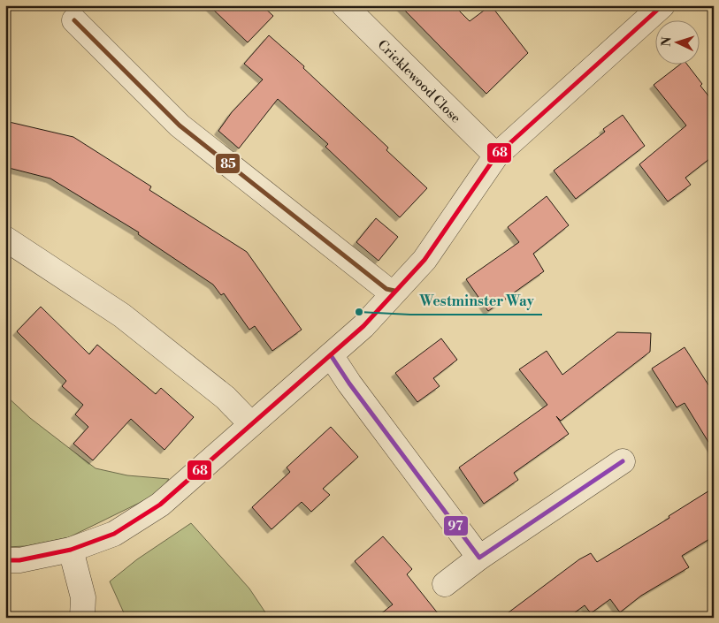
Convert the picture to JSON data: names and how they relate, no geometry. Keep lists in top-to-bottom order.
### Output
{
  "streets": {
    "street": ["Cricklewood Close"]
  },
  "places": ["Westminster Way"],
  "lines": ["transit line 68", "transit line 85", "transit line 97"],
  "north": "left"
}
